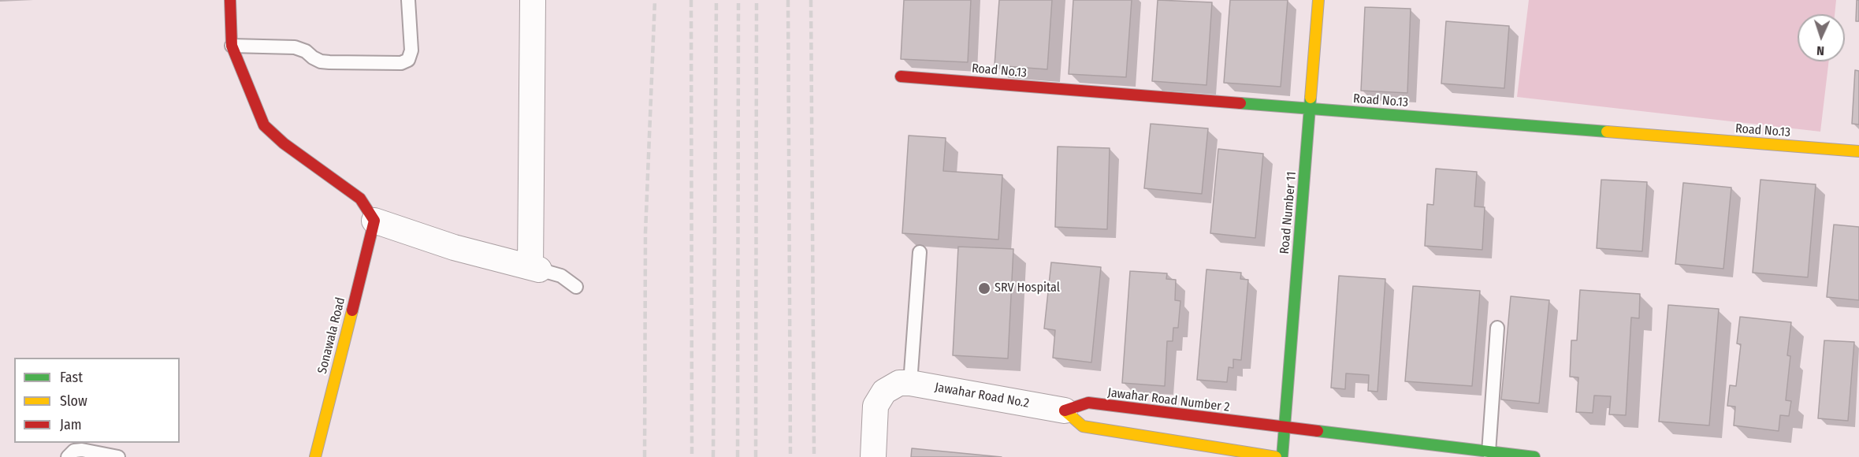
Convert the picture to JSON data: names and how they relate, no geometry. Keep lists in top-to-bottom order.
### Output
{
  "streets": {
    "street": [
      "Road No.13",
      "Road Number 11",
      "Sonawala Road",
      "Jawahar Road No.2",
      "Jawahar Road Number 2"
    ]
  },
  "crossings": [
    ["Road No.13", "Road Number 11"],
    ["Road Number 11", "Jawahar Road Number 2"],
    ["Jawahar Road No.2", "Jawahar Road Number 2"]
  ],
  "places": ["SRV Hospital"],
  "legend": ["Fast", "Slow", "Jam"],
  "north": "bottom"
}
